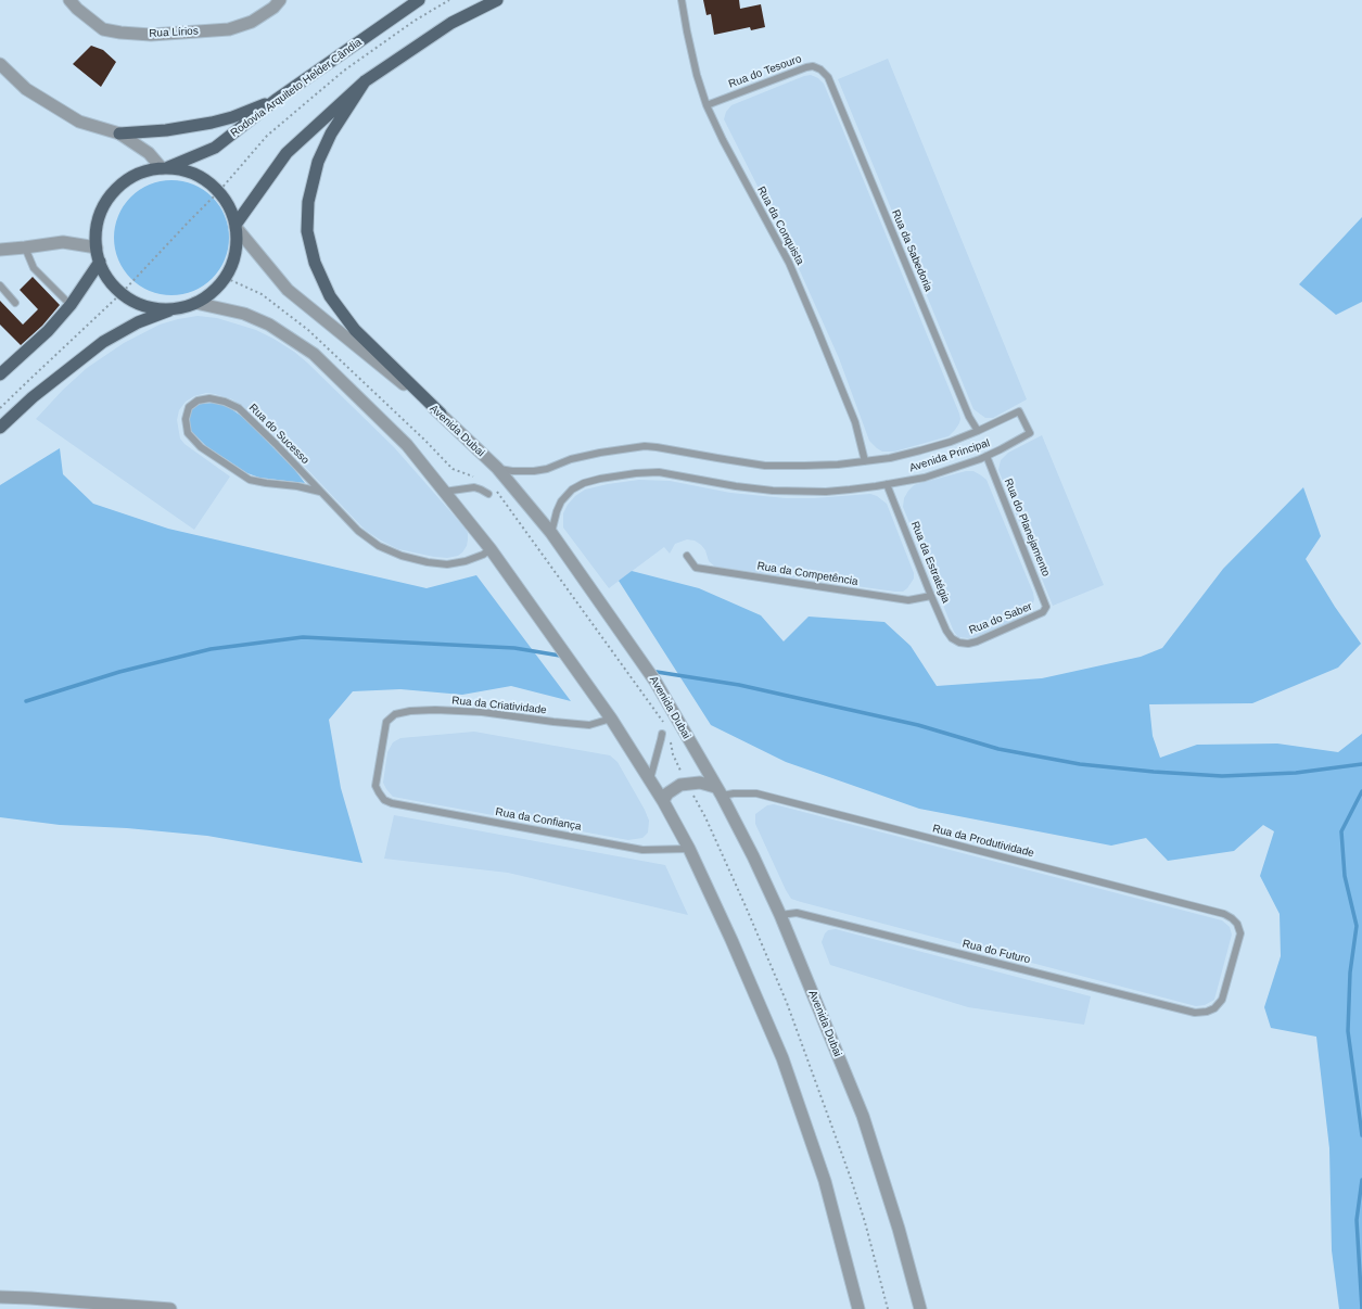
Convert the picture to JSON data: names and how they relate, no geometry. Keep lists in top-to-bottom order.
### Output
{
  "streets": {
    "main road": ["Rodovia Arquiteto Helder Cândia"],
    "street": ["Rua Lírios", "Avenida Dubai"],
    "lane": [
      "Rua do Tesouro",
      "Rua da Conquista",
      "Rua da Sabedoria",
      "Rua do Sucesso",
      "Avenida Principal",
      "Rua do Planejamento",
      "Rua da Estratégia",
      "Rua da Competência",
      "Rua do Saber",
      "Rua da Criatividade",
      "Rua da Confiança",
      "Rua da Produtividade",
      "Rua do Futuro"
    ]
  },
  "crossings": [
    ["Rua do Tesouro", "Rua da Conquista"],
    ["Rua do Tesouro", "Rua da Sabedoria"],
    ["Rua da Conquista", "Avenida Principal"],
    ["Rua da Sabedoria", "Avenida Principal"],
    ["Avenida Dubai", "Avenida Principal"],
    ["Avenida Dubai", "Rua da Produtividade"],
    ["Avenida Dubai", "Rua do Futuro"],
    ["Avenida Principal", "Rua do Planejamento"],
    ["Avenida Principal", "Rua da Estratégia"],
    ["Rua do Planejamento", "Rua do Saber"],
    ["Rua da Estratégia", "Rua da Competência"],
    ["Rua da Estratégia", "Rua do Saber"],
    ["Rua da Criatividade", "Rua da Confiança"],
    ["Rua da Produtividade", "Rua do Futuro"]
  ]
}
